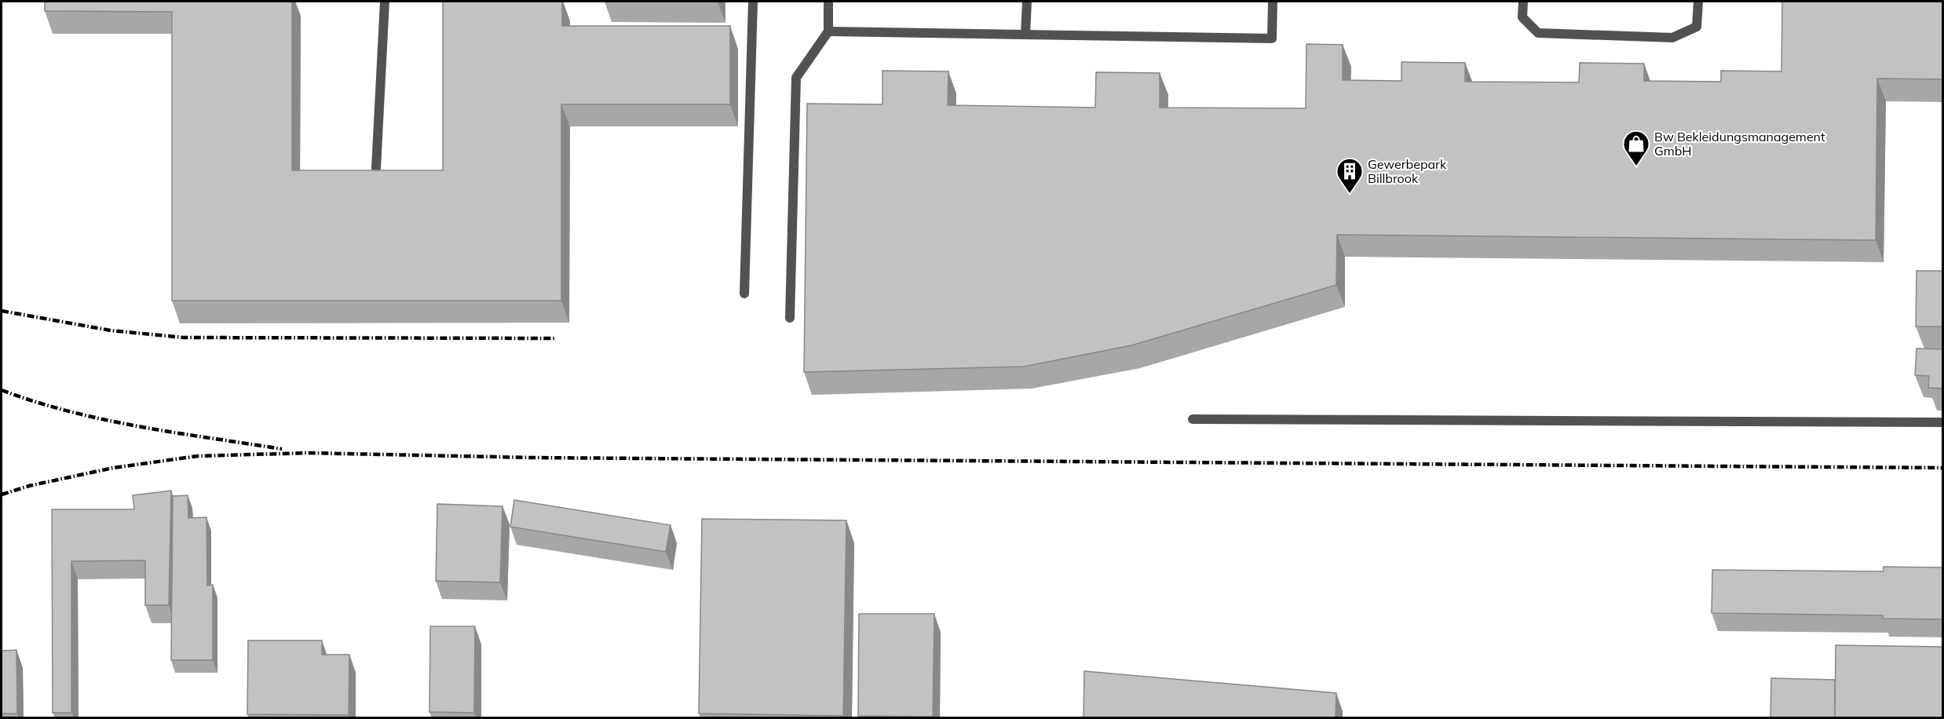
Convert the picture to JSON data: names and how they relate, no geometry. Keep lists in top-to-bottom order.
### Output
{
  "places": {
    "shop": ["Bw Bekleidungsmanagement GmbH"],
    "building": ["Gewerbepark Billbrook"]
  }
}
